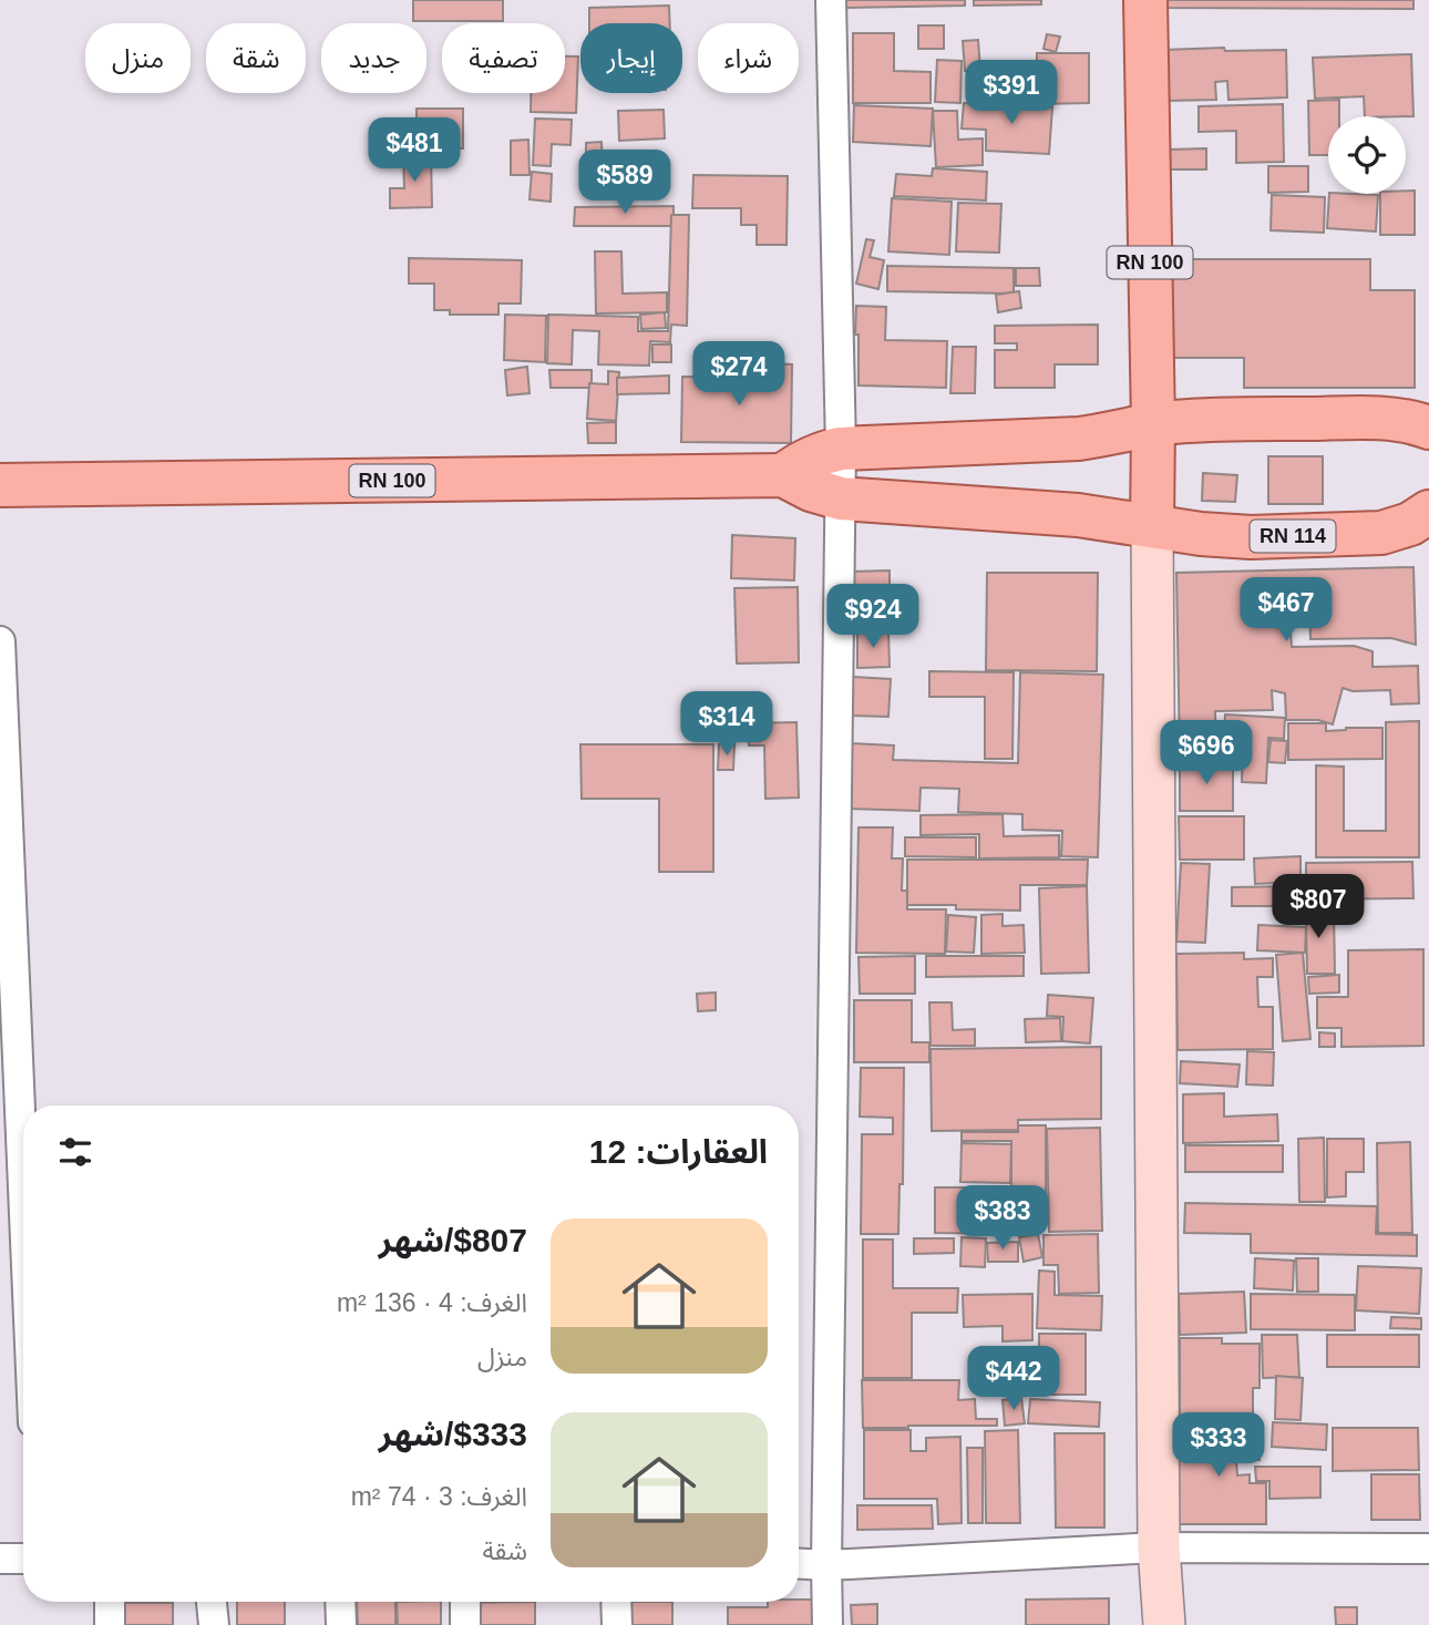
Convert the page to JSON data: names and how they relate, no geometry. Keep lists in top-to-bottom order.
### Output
{
  "streets": {
    "main road": ["RN 100", "RN 114"]
  },
  "crossings": [
    ["RN 100", "RN 114"]
  ],
  "page": {
    "chip": [
      "شراء",
      "إيجار",
      "تصفية",
      "جديد",
      "شقة",
      "منزل"
    ],
    "price": [
      "$391",
      "$481",
      "$589",
      "$274",
      "$467",
      "$924",
      "$314",
      "$696",
      "$807",
      "$383",
      "$442",
      "$333"
    ],
    "heading": "العقارات: 12",
    "list": [
      {
        "name": "$807/شهر",
        "note": "الغرف: 4 · 136 m² · منزل"
      },
      {
        "name": "$333/شهر",
        "note": "الغرف: 3 · 74 m² · شقة"
      }
    ]
  }
}
